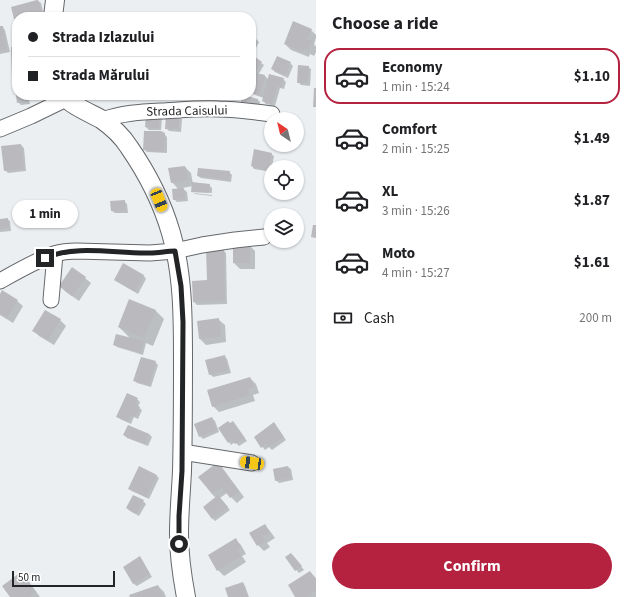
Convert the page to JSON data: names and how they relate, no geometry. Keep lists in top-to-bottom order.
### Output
{
  "streets": {
    "street": ["Strada Caisului"]
  },
  "scale_bar": "50 m",
  "north": "top left",
  "page": {
    "heading": "Choose a ride",
    "banner": ["Strada Izlazului", "Strada Mărului"],
    "list": [
      {
        "name": "Economy",
        "note": "1 min · 15:24",
        "value": "$1.10"
      },
      {
        "name": "Comfort",
        "note": "2 min · 15:25",
        "value": "$1.49"
      },
      {
        "name": "XL",
        "note": "3 min · 15:26",
        "value": "$1.87"
      },
      {
        "name": "Moto",
        "note": "4 min · 15:27",
        "value": "$1.61"
      }
    ],
    "bubble": "1 min",
    "pay": ["Cash", "200 m"],
    "buttons": "Confirm",
    "scale": "50 m"
  }
}
